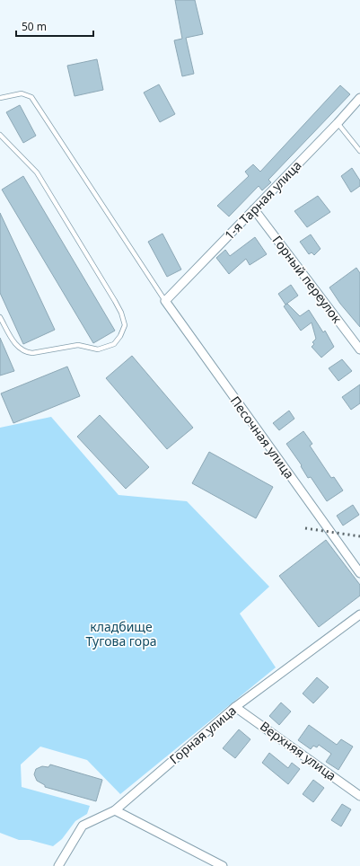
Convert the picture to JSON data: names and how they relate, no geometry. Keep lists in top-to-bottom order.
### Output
{
  "streets": {
    "street": [
      "1-я Тарная улица",
      "Горный переулок",
      "Песочная улица",
      "Горная улица",
      "Верхняя улица"
    ]
  },
  "crossings": [
    ["1-я Тарная улица", "Горный переулок"],
    ["1-я Тарная улица", "Песочная улица"],
    ["Горная улица", "Верхняя улица"]
  ],
  "parks": ["кладбище Тугова гора"],
  "scale_bar": "50 m"
}
